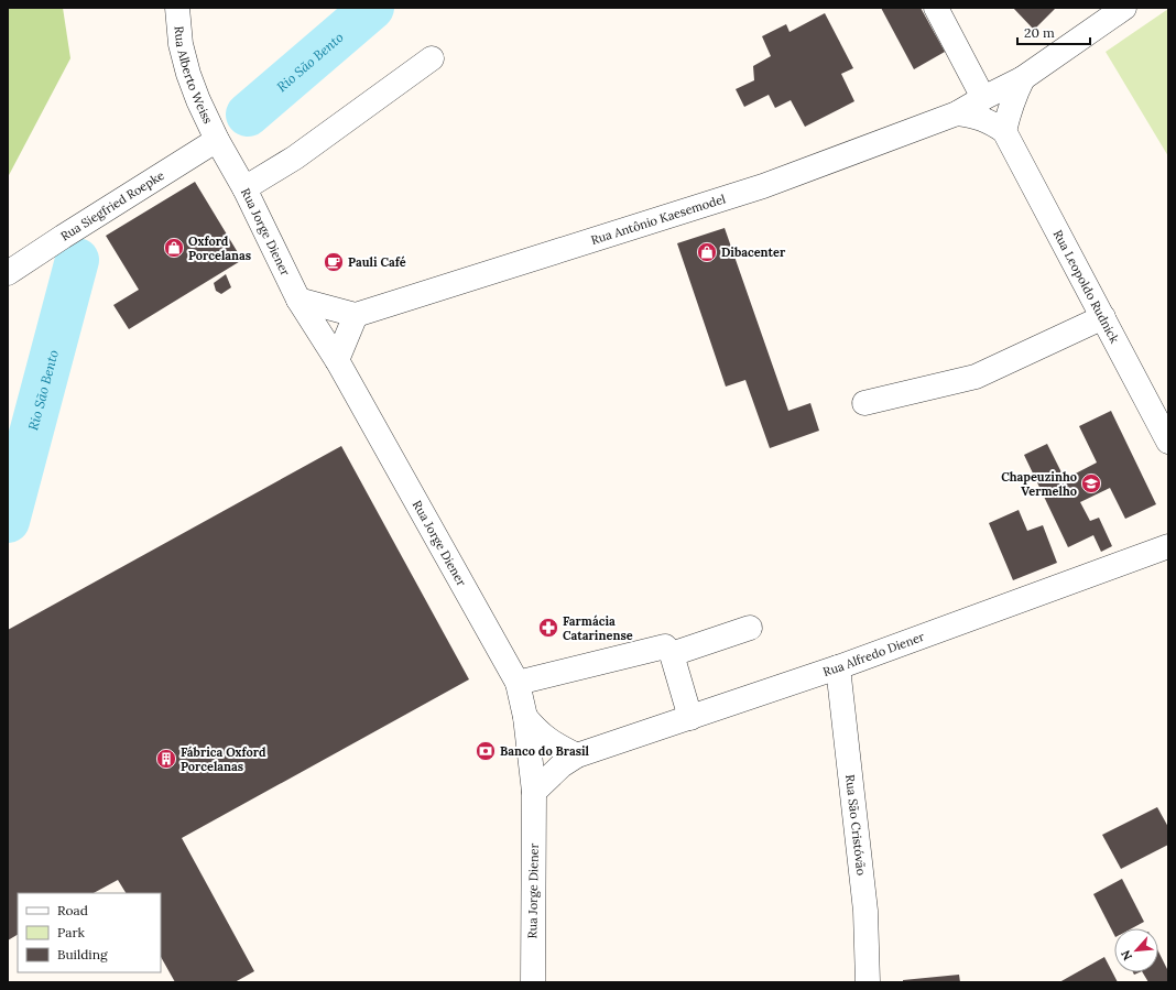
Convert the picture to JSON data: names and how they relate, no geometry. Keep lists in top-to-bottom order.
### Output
{
  "streets": {
    "street": [
      "Rua Alberto Weiss",
      "Rua Siegfried Roepke",
      "Rua Antônio Kaesemodel",
      "Rua Jorge Diener",
      "Rua Leopoldo Rudnick",
      "Rua Alfredo Diener",
      "Rua São Cristóvão"
    ]
  },
  "crossings": [
    ["Rua Alberto Weiss", "Rua Siegfried Roepke"],
    ["Rua Alberto Weiss", "Rua Jorge Diener"],
    ["Rua Siegfried Roepke", "Rua Jorge Diener"],
    ["Rua Antônio Kaesemodel", "Rua Leopoldo Rudnick"],
    ["Rua Jorge Diener", "Rua Alfredo Diener"],
    ["Rua Alfredo Diener", "Rua São Cristóvão"]
  ],
  "water": ["Rio São Bento"],
  "places": {
    "shop": ["Oxford Porcelanas", "Dibacenter"],
    "cafe": ["Pauli Café"],
    "school or university": ["Chapeuzinho Vermelho"],
    "pharmacy": ["Farmácia Catarinense"],
    "bank": ["Banco do Brasil"],
    "building": ["Fábrica Oxford Porcelanas"]
  },
  "legend": ["Road", "Park", "Building"],
  "scale_bar": "20 m",
  "north": "bottom left"
}
